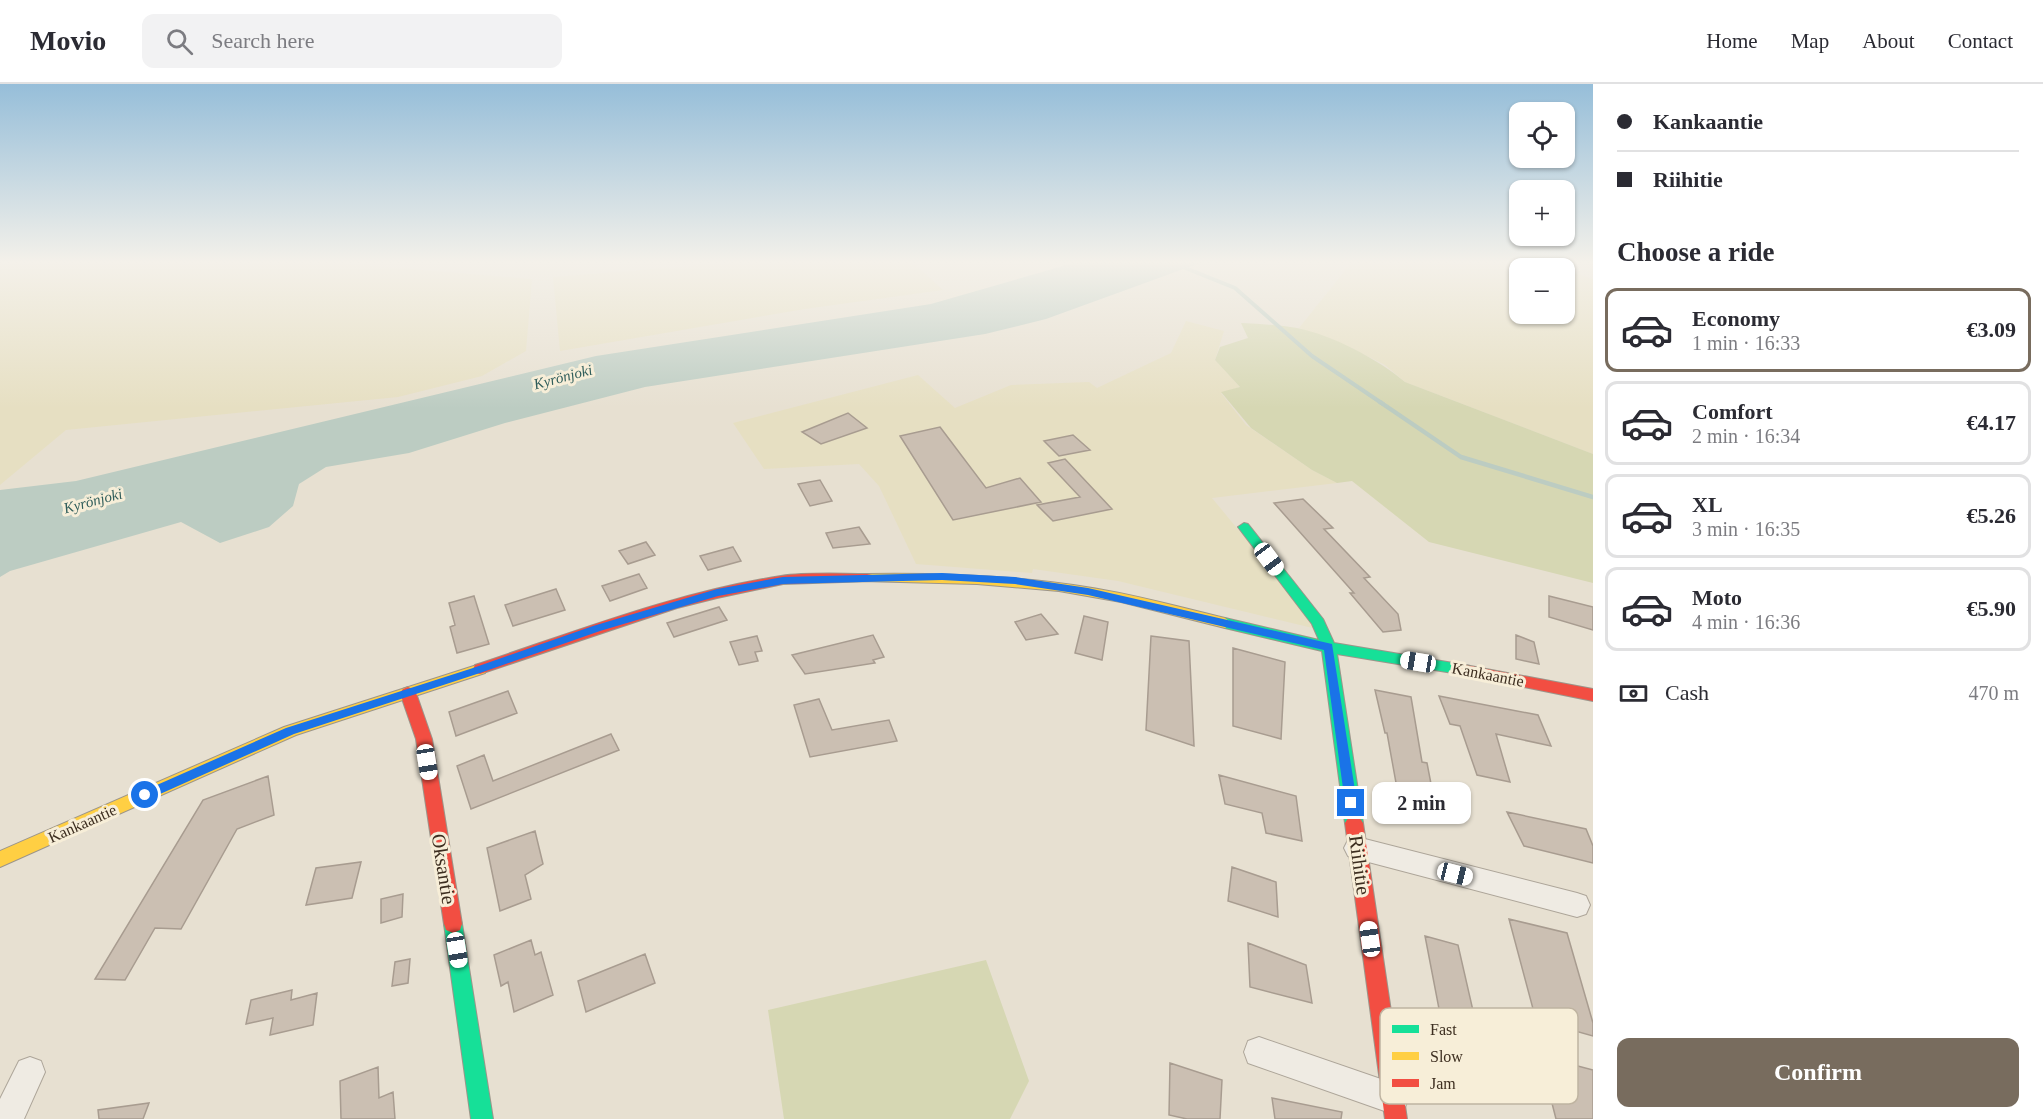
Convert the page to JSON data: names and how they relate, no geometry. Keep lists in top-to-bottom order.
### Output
{
  "streets": {
    "street": ["Kankaantie", "Riihitie", "Oksantie"]
  },
  "crossings": [
    ["Kankaantie", "Riihitie"],
    ["Kankaantie", "Oksantie"]
  ],
  "water": ["Kyrönjoki"],
  "legend": ["Fast", "Slow", "Jam"],
  "page": {
    "header": "Movio",
    "search": "Search here",
    "nav": [
      "Home",
      "Map",
      "About",
      "Contact"
    ],
    "banner": ["Kankaantie", "Riihitie"],
    "map_buttons": ["+", "−"],
    "heading": "Choose a ride",
    "list": [
      {
        "name": "Economy",
        "note": "1 min · 16:33",
        "value": "€3.09"
      },
      {
        "name": "Comfort",
        "note": "2 min · 16:34",
        "value": "€4.17"
      },
      {
        "name": "XL",
        "note": "3 min · 16:35",
        "value": "€5.26"
      },
      {
        "name": "Moto",
        "note": "4 min · 16:36",
        "value": "€5.90"
      }
    ],
    "pay": ["Cash", "470 m"],
    "bubble": "2 min",
    "buttons": "Confirm"
  }
}
